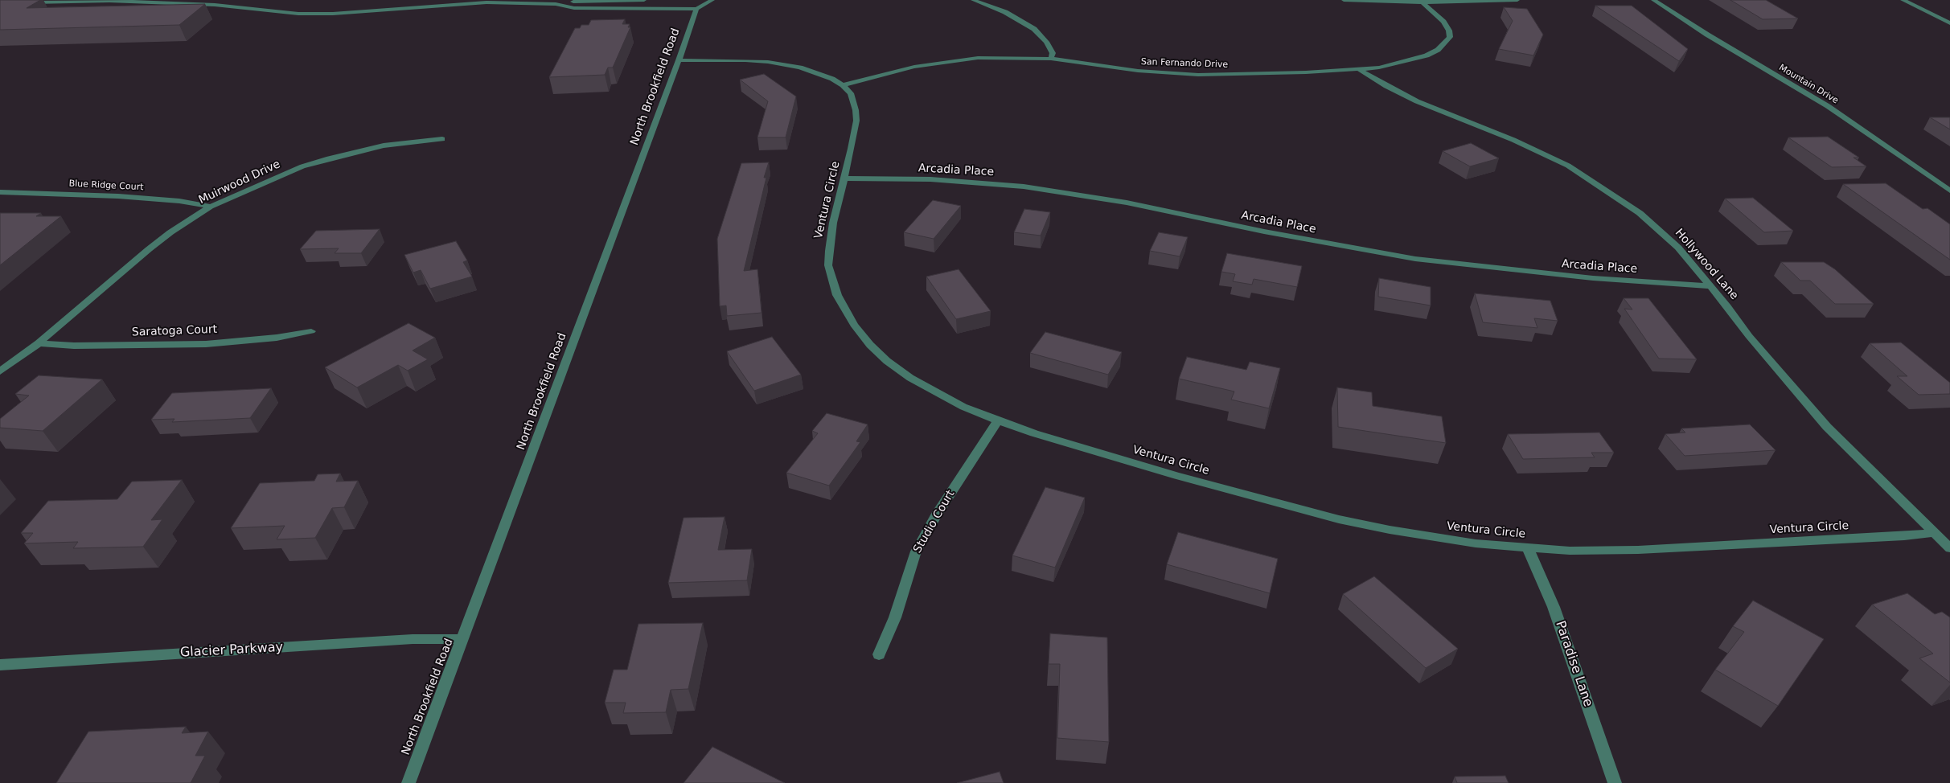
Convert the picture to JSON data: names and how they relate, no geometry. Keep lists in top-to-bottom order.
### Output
{
  "streets": {
    "street": [
      "San Fernando Drive",
      "Mountain Drive",
      "North Brookfield Road",
      "Arcadia Place",
      "Muirwood Drive",
      "Blue Ridge Court",
      "Ventura Circle",
      "Hollywood Lane",
      "Saratoga Court",
      "Studio Court",
      "Glacier Parkway",
      "Paradise Lane"
    ]
  },
  "crossings": [
    ["San Fernando Drive", "Ventura Circle"],
    ["San Fernando Drive", "Hollywood Lane"],
    ["North Brookfield Road", "Ventura Circle"],
    ["North Brookfield Road", "Glacier Parkway"],
    ["Arcadia Place", "Ventura Circle"],
    ["Arcadia Place", "Hollywood Lane"],
    ["Muirwood Drive", "Blue Ridge Court"],
    ["Muirwood Drive", "Saratoga Court"],
    ["Ventura Circle", "Hollywood Lane"],
    ["Ventura Circle", "Studio Court"],
    ["Ventura Circle", "Paradise Lane"]
  ]
}
